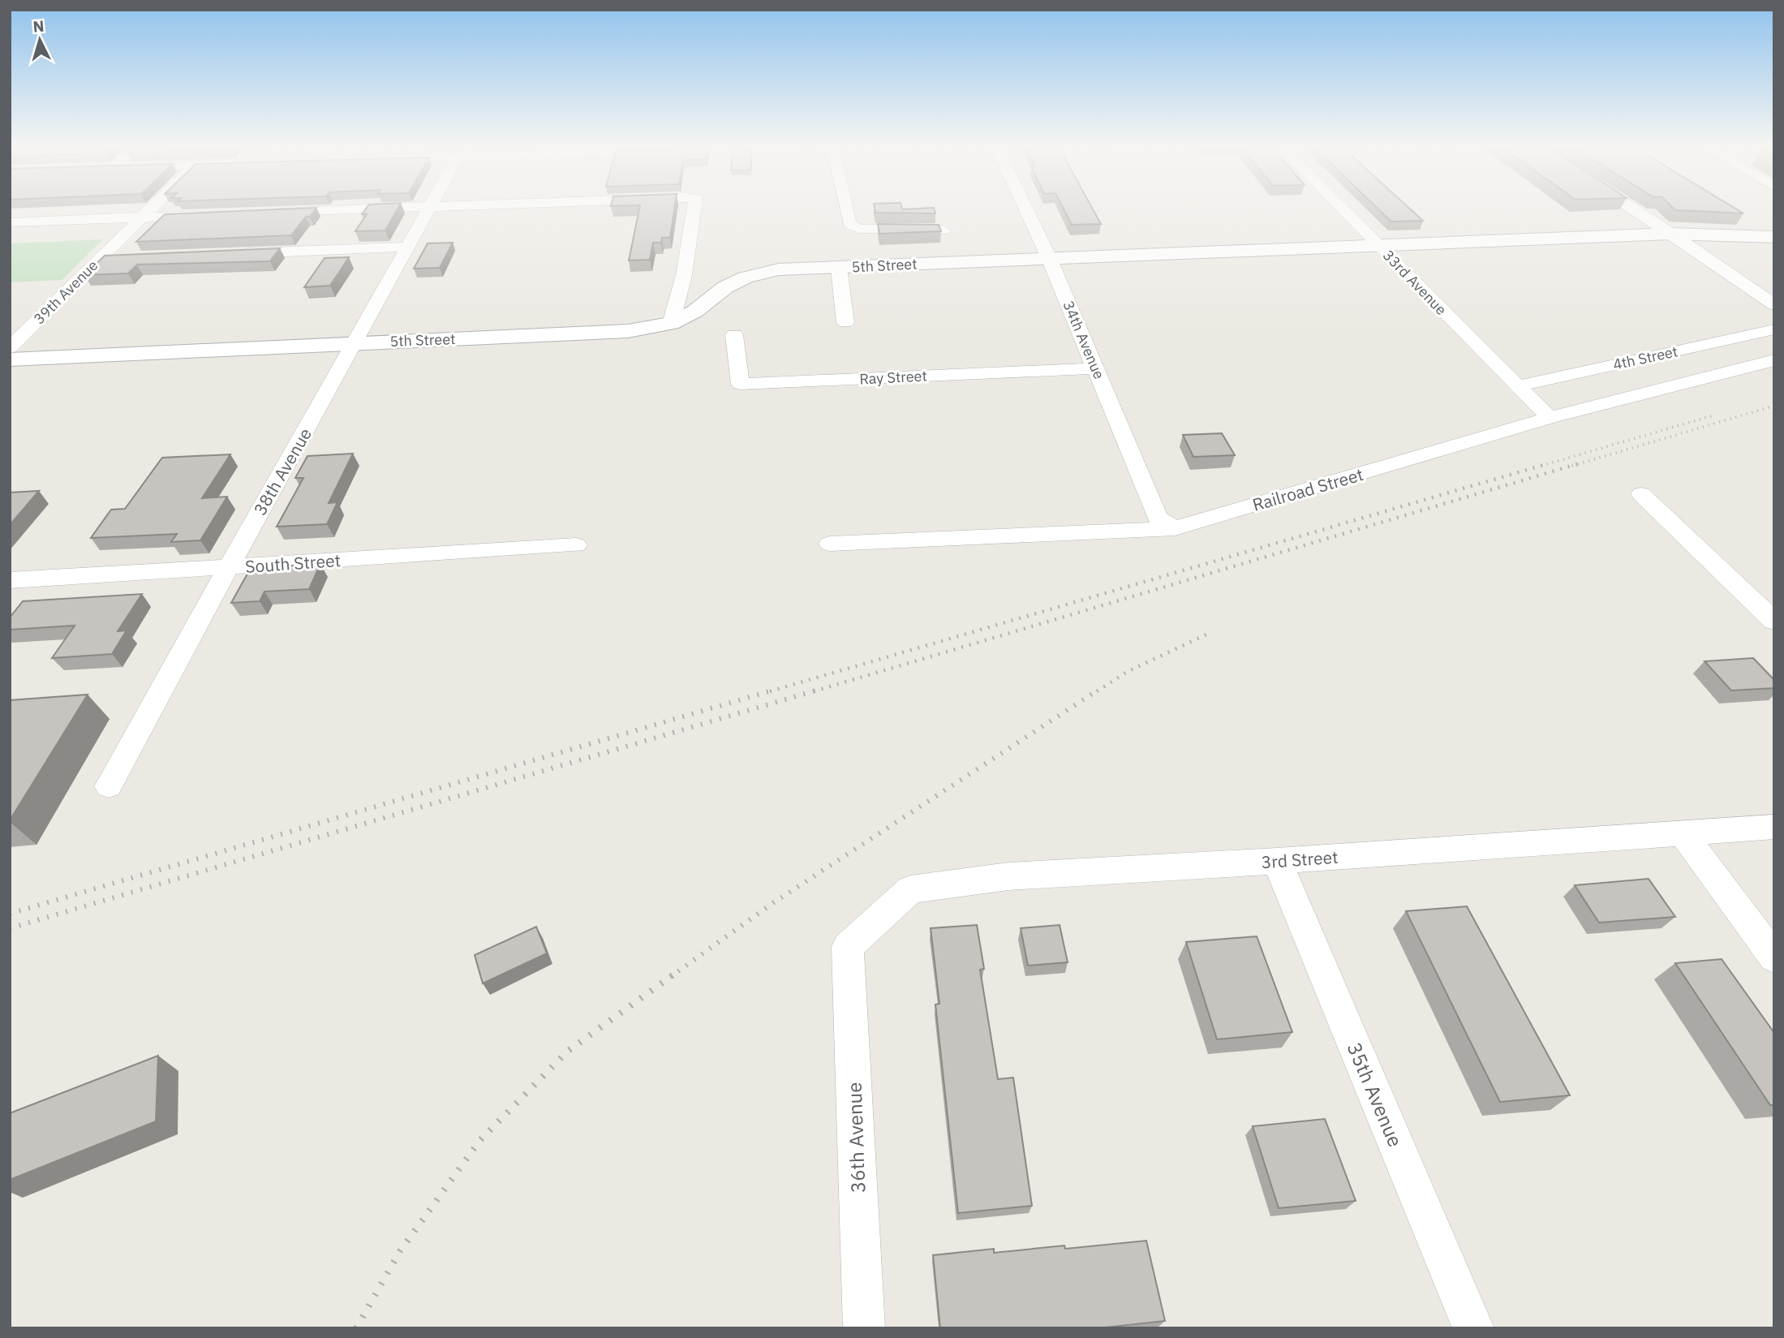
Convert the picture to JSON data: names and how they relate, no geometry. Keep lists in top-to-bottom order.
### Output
{
  "streets": {
    "street": [
      "5th Street",
      "33rd Avenue",
      "39th Avenue",
      "34th Avenue",
      "4th Street",
      "Ray Street",
      "38th Avenue",
      "Railroad Street",
      "South Street",
      "3rd Street",
      "35th Avenue",
      "36th Avenue"
    ]
  },
  "crossings": [
    ["5th Street", "33rd Avenue"],
    ["5th Street", "34th Avenue"],
    ["5th Street", "38th Avenue"],
    ["33rd Avenue", "4th Street"],
    ["33rd Avenue", "Railroad Street"],
    ["34th Avenue", "Ray Street"],
    ["34th Avenue", "Railroad Street"],
    ["38th Avenue", "South Street"],
    ["3rd Street", "35th Avenue"],
    ["3rd Street", "36th Avenue"]
  ],
  "north": "top"
}
